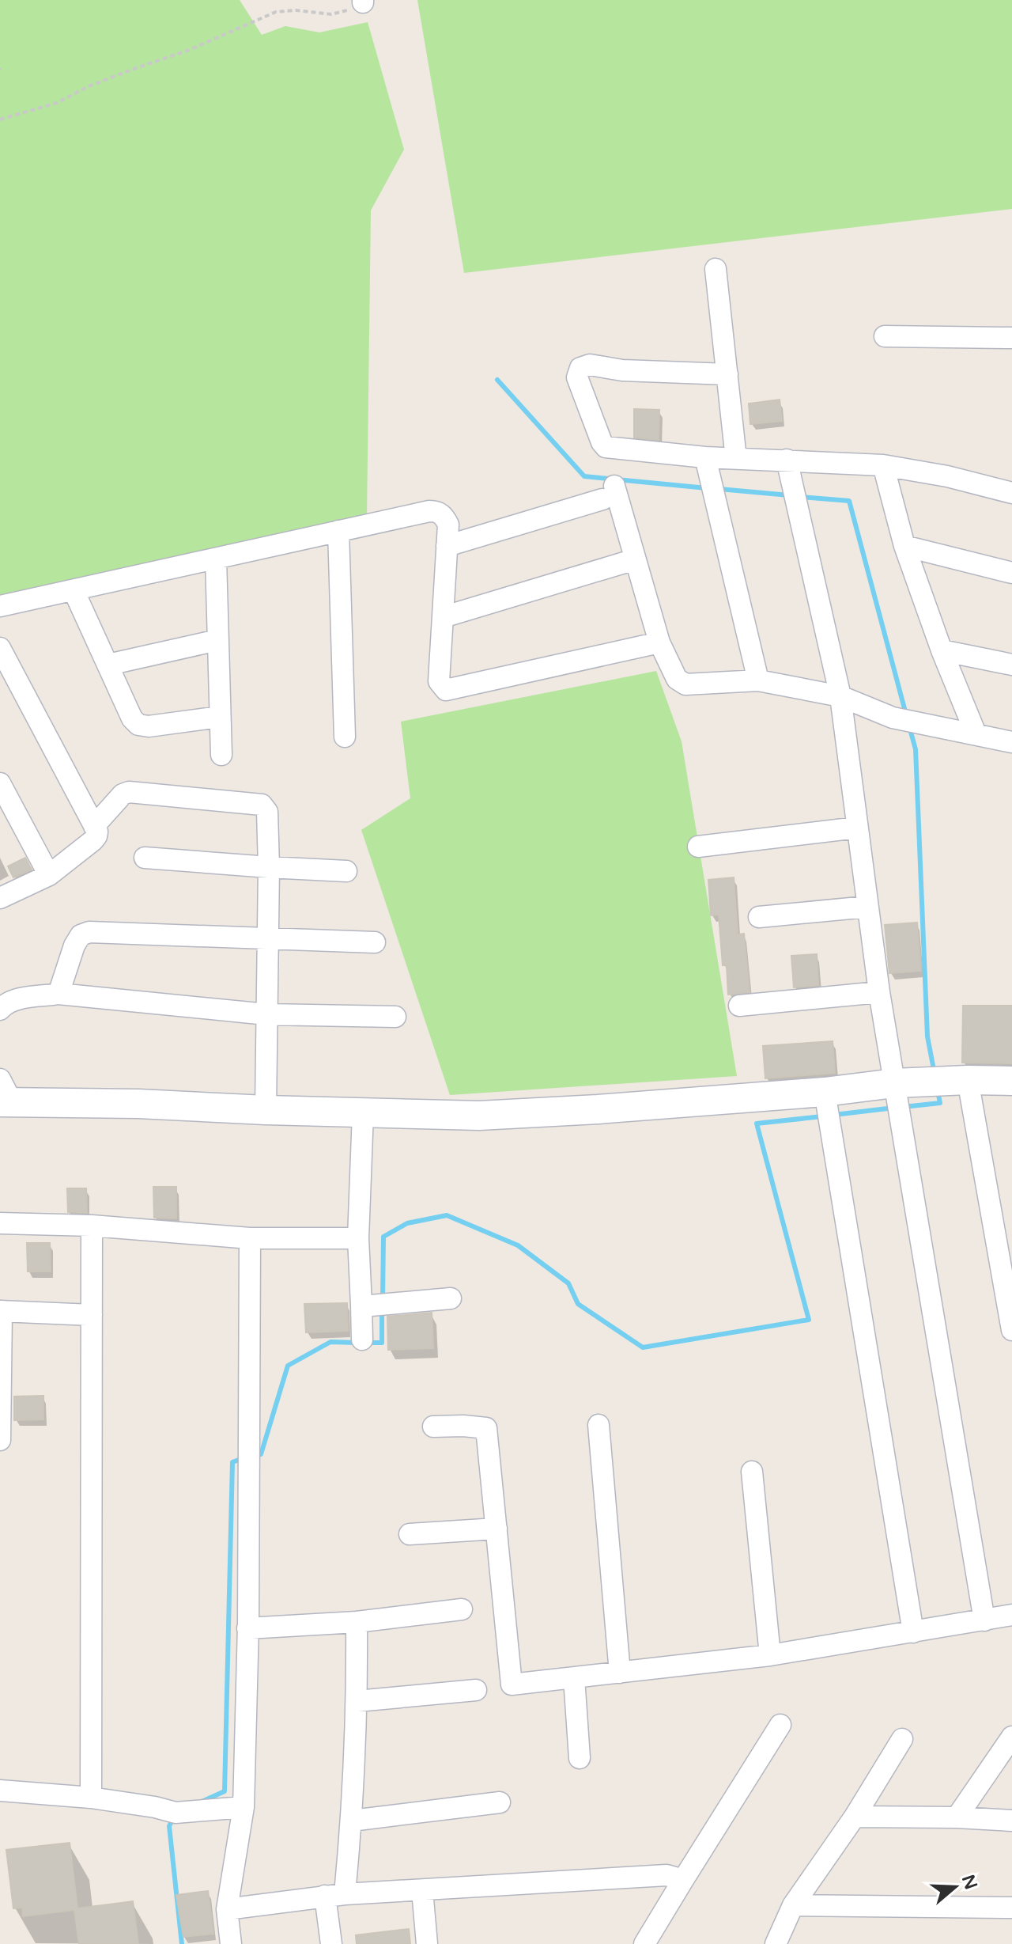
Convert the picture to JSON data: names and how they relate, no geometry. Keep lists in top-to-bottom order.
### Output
{
  "north": "right"
}
